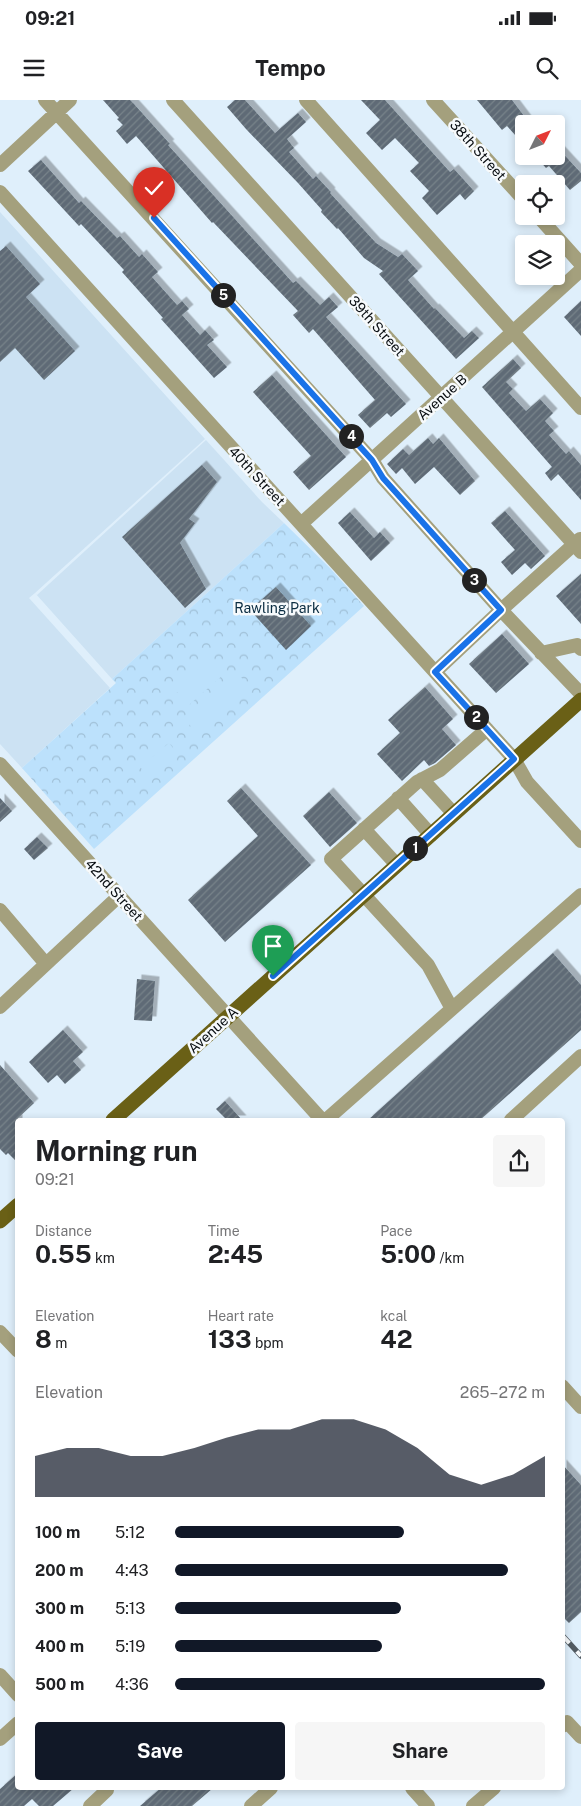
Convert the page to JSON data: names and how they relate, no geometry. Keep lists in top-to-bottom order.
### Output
{
  "streets": {
    "main road": ["Avenue A"],
    "street": [
      "38th Street",
      "39th Street",
      "Avenue B",
      "40th Street",
      "42nd Street"
    ]
  },
  "crossings": [
    ["39th Street", "Avenue B"],
    ["Avenue B", "40th Street"],
    ["40th Street", "Avenue A"],
    ["42nd Street", "Avenue A"]
  ],
  "parks": ["Rawling Park"],
  "north": "top right",
  "page": {
    "status": "09:21",
    "header": "Tempo",
    "pins": [
      "5",
      "4",
      "3",
      "2",
      "1"
    ],
    "heading": ["Morning run", "09:21"],
    "stats": [
      ["Distance", "0.55 km"],
      ["Time", "2:45"],
      ["Pace", "5:00 /km"],
      ["Elevation", "8 m"],
      ["Heart rate", "133 bpm"],
      ["kcal", "42"]
    ],
    "chart": ["Elevation", "265–272 m"],
    "list": [
      {
        "name": "100 m",
        "note": "5:12"
      },
      {
        "name": "200 m",
        "note": "4:43"
      },
      {
        "name": "300 m",
        "note": "5:13"
      },
      {
        "name": "400 m",
        "note": "5:19"
      },
      {
        "name": "500 m",
        "note": "4:36"
      }
    ],
    "buttons": ["Save", "Share"]
  }
}
